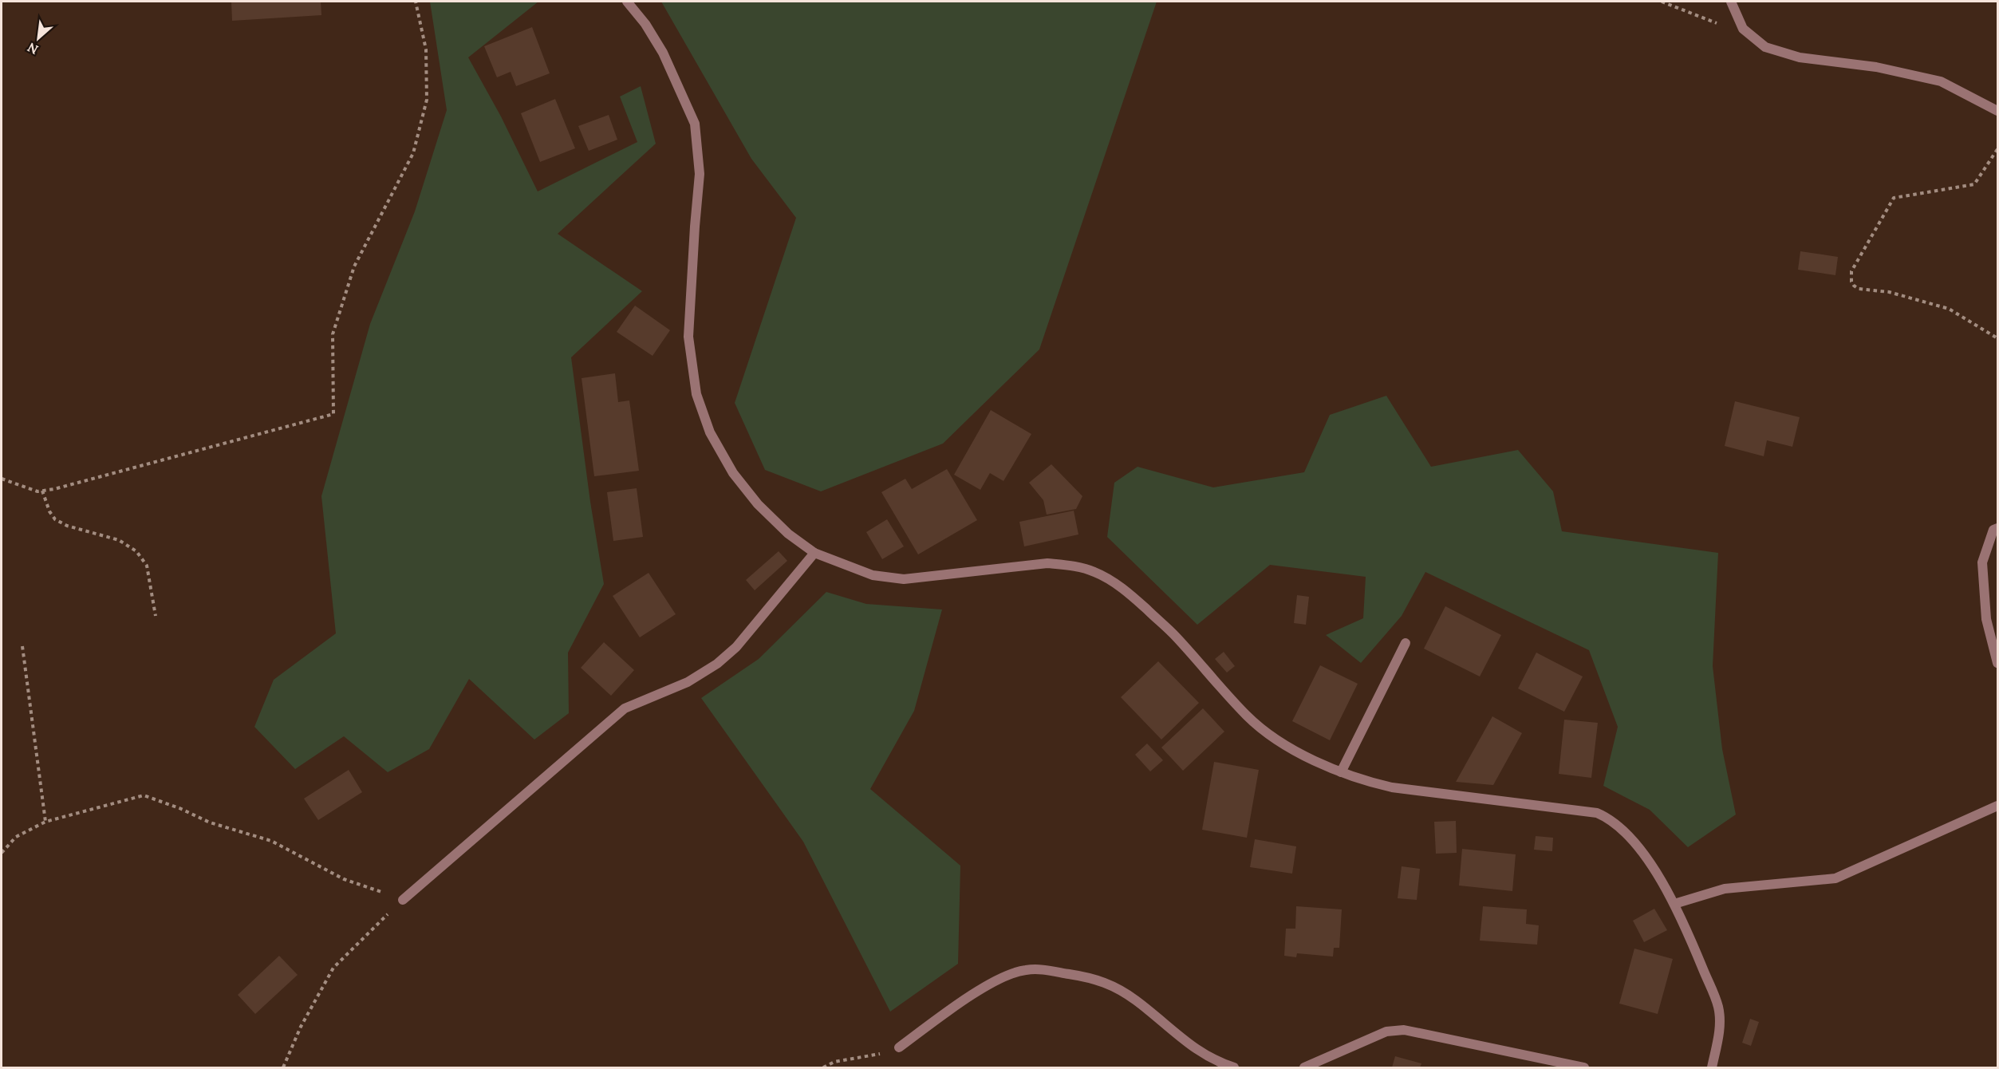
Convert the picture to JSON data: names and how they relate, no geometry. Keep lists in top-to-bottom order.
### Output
{
  "north": "bottom left"
}
